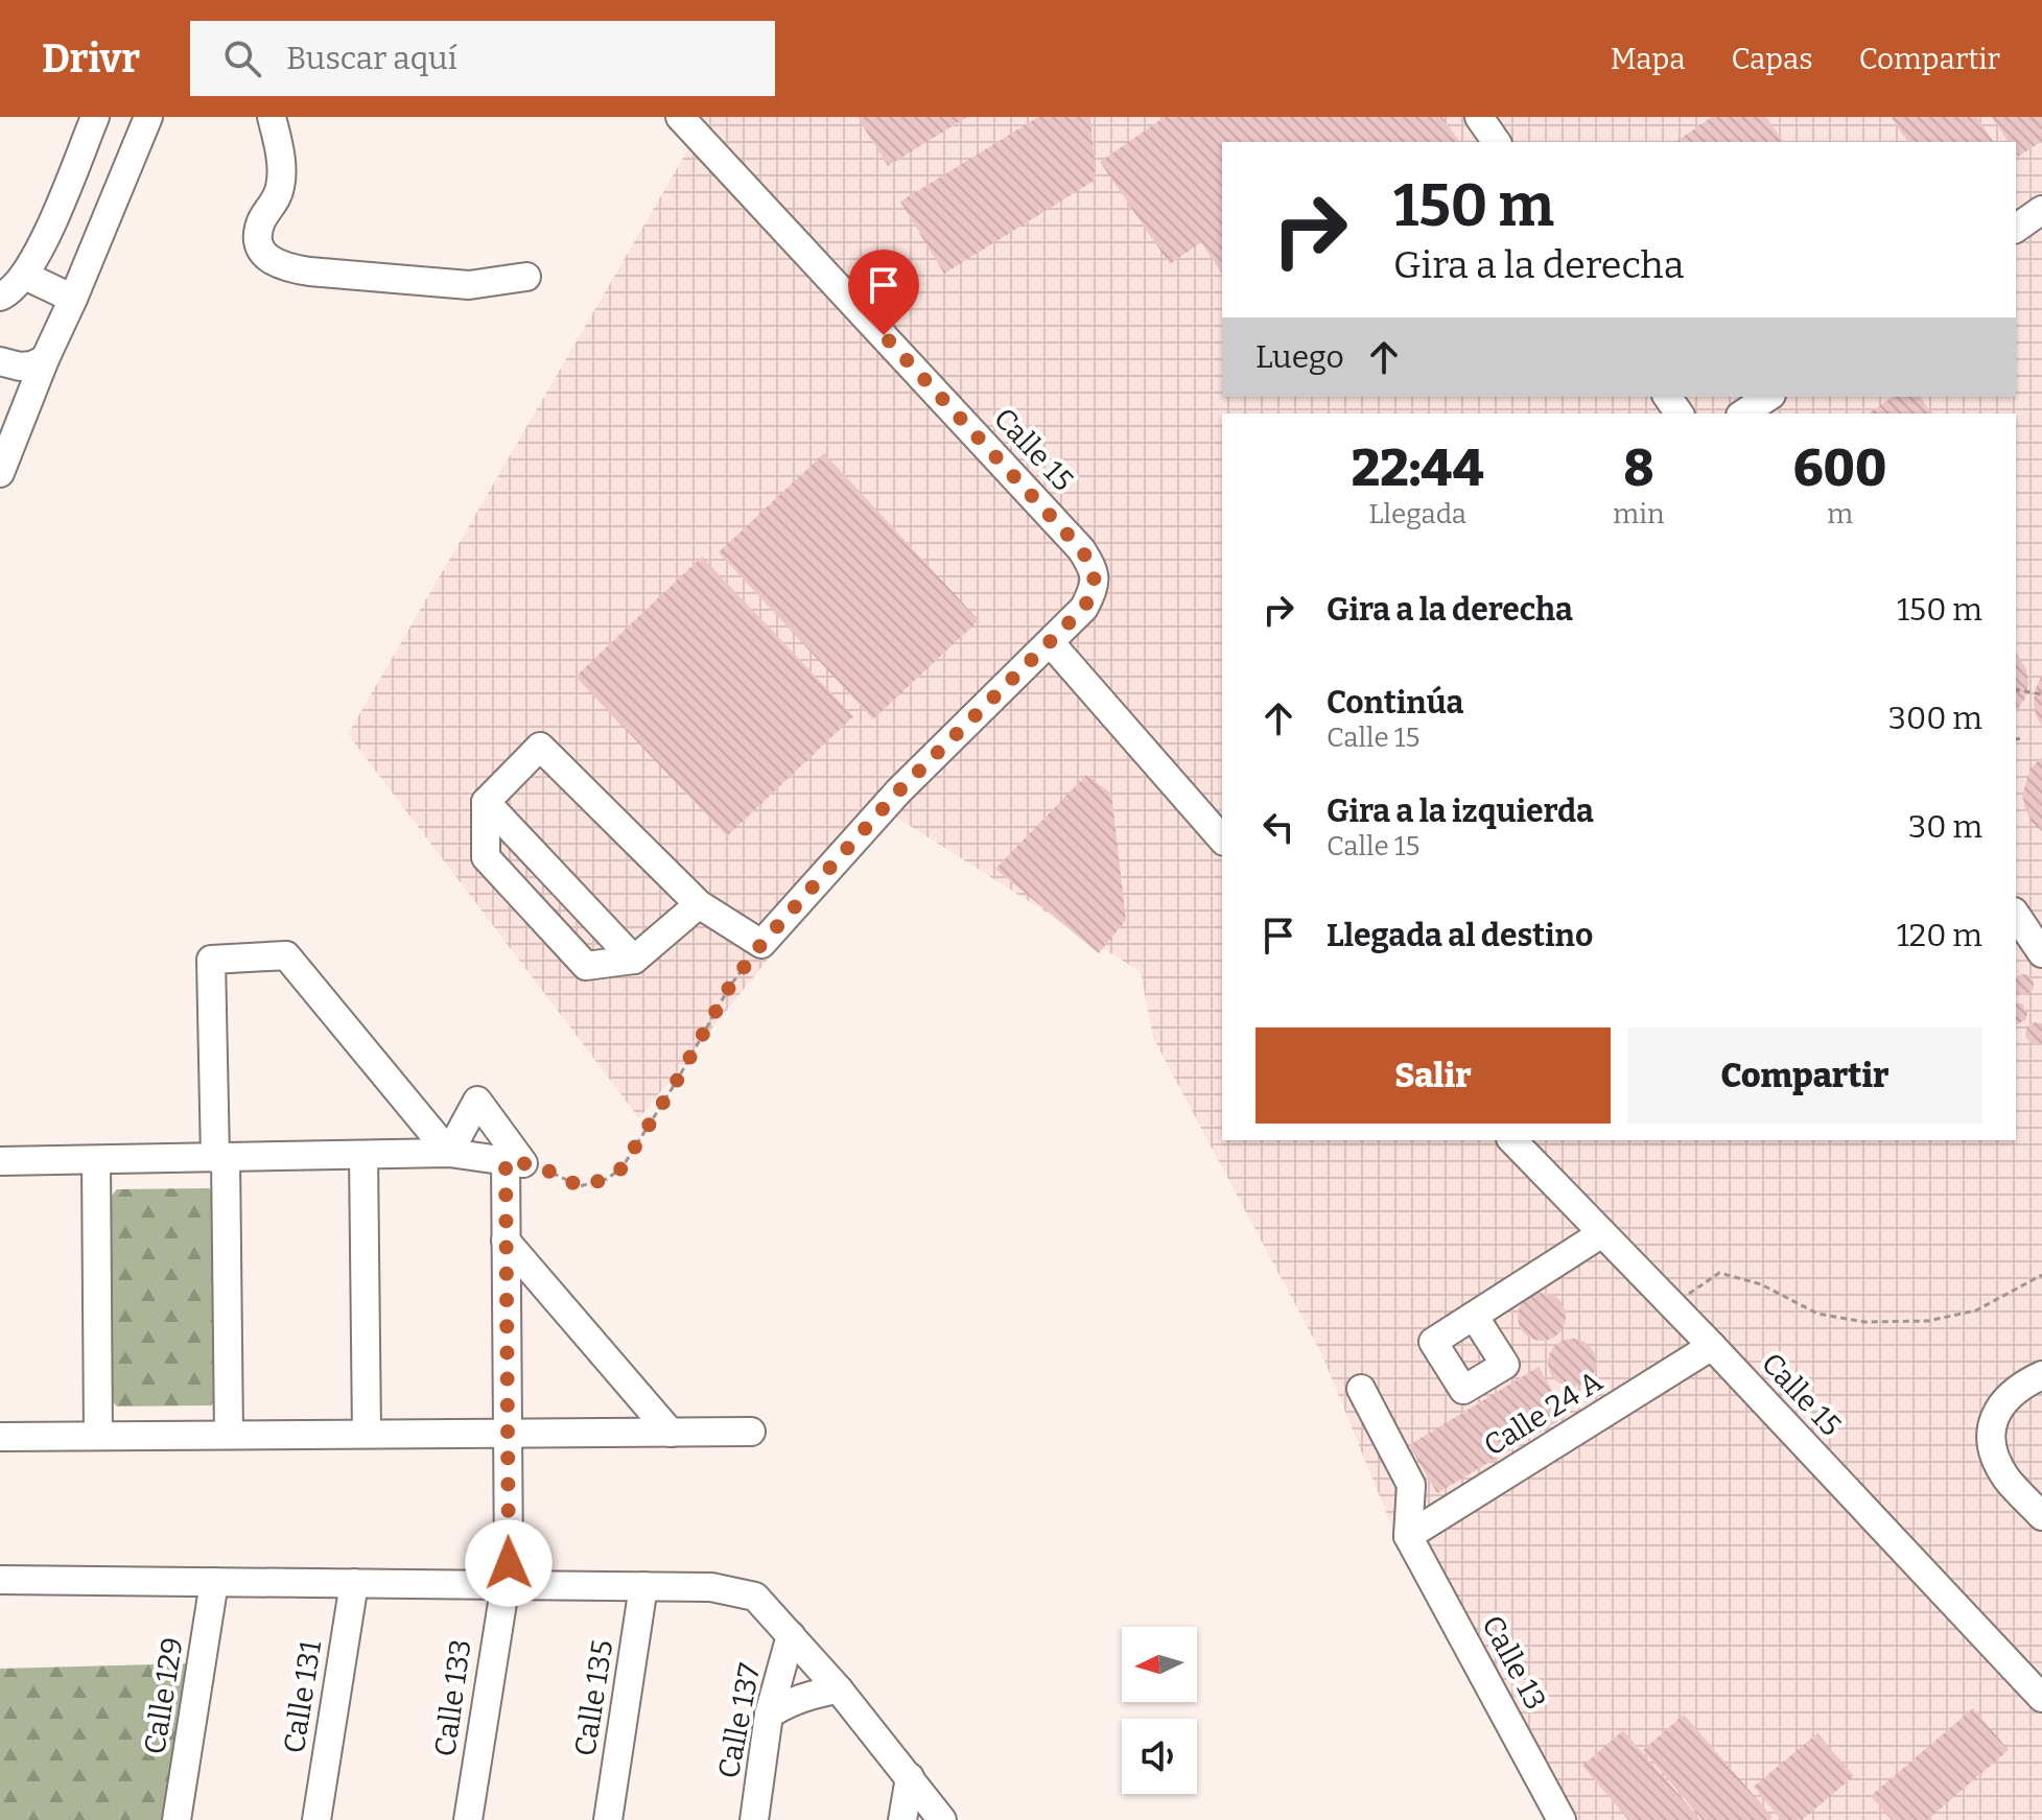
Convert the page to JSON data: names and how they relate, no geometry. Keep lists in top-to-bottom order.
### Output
{
  "streets": {
    "street": [
      "Calle 15",
      "Calle 24 A",
      "Calle 13",
      "Calle 129",
      "Calle 131",
      "Calle 133",
      "Calle 135",
      "Calle 137"
    ]
  },
  "crossings": [
    ["Calle 15", "Calle 24 A"],
    ["Calle 24 A", "Calle 13"]
  ],
  "north": "left",
  "page": {
    "header": "Drivr",
    "search": "Buscar aquí",
    "nav": ["Mapa", "Capas", "Compartir"],
    "turn": ["150 m", "Gira a la derecha"],
    "then": "Luego",
    "eta": [
      "22:44",
      "Llegada",
      "8",
      "min",
      "600",
      "m"
    ],
    "list": [
      {
        "name": "Gira a la derecha",
        "value": "150 m"
      },
      {
        "name": "Continúa",
        "note": "Calle 15",
        "value": "300 m"
      },
      {
        "name": "Gira a la izquierda",
        "note": "Calle 15",
        "value": "30 m"
      },
      {
        "name": "Llegada al destino",
        "value": "120 m"
      }
    ],
    "buttons": ["Salir", "Compartir"]
  }
}
